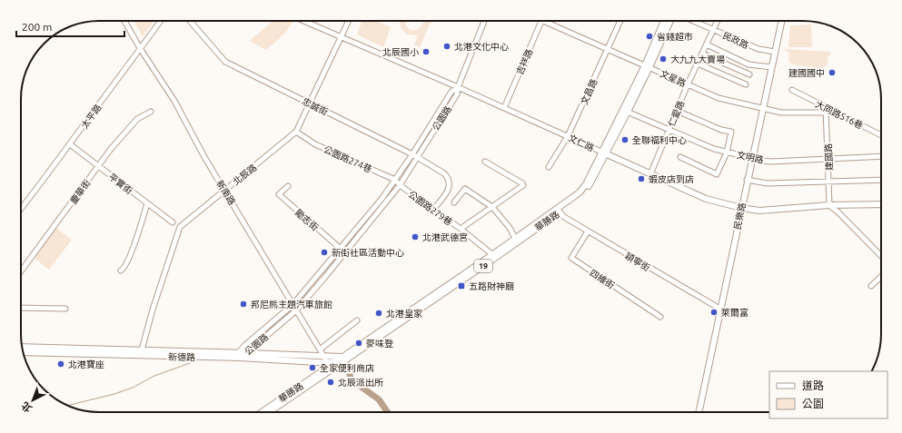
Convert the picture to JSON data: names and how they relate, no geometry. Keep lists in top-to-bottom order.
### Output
{
  "streets": {
    "main road": [
      "文仁路",
      "民樂路",
      "華勝路",
      "19",
      "新德路"
    ],
    "street": [
      "民政路",
      "吉祥路",
      "文星路",
      "文昌路",
      "忠誠街",
      "仁愛路",
      "大同路516巷",
      "太平路",
      "公園路",
      "文明路",
      "建國路",
      "公園路274巷",
      "北辰路",
      "平實街",
      "慶華街",
      "新南路",
      "公園路279巷",
      "勵志街",
      "穎寧街",
      "四維街"
    ]
  },
  "crossings": [
    ["民政路", "仁愛路"],
    ["民政路", "民樂路"],
    ["吉祥路", "文仁路"],
    ["文星路", "文昌路"],
    ["文星路", "仁愛路"],
    ["文星路", "大同路516巷"],
    ["文星路", "建國路"],
    ["文星路", "民樂路"],
    ["文星路", "華勝路"],
    ["文昌路", "文仁路"],
    ["忠誠街", "公園路"],
    ["忠誠街", "北辰路"],
    ["忠誠街", "公園路279巷"],
    ["仁愛路", "文仁路"],
    ["仁愛路", "文明路"],
    ["大同路516巷", "建國路"],
    ["太平路", "平實街"],
    ["太平路", "新南路"],
    ["公園路", "文仁路"],
    ["公園路", "公園路274巷"],
    ["公園路", "新南路"],
    ["公園路", "公園路279巷"],
    ["公園路", "勵志街"],
    ["公園路", "新德路"],
    ["文仁路", "建國路"],
    ["文仁路", "北辰路"],
    ["文仁路", "民樂路"],
    ["文仁路", "華勝路"],
    ["文明路", "建國路"],
    ["文明路", "民樂路"],
    ["文明路", "華勝路"],
    ["公園路274巷", "北辰路"],
    ["公園路274巷", "公園路279巷"],
    ["北辰路", "新南路"],
    ["北辰路", "新德路"],
    ["平實街", "慶華街"],
    ["新南路", "華勝路"],
    ["新南路", "19"],
    ["新南路", "新德路"],
    ["公園路279巷", "華勝路"],
    ["民樂路", "穎寧街"],
    ["華勝路", "穎寧街"],
    ["華勝路", "19"],
    ["華勝路", "新德路"],
    ["穎寧街", "四維街"],
    ["19", "新德路"]
  ],
  "places": {
    "other": [
      "省錢超市",
      "北港文化中心",
      "北辰國小",
      "大九九大賣場",
      "建國國中",
      "全聯福利中心",
      "蝦皮店到店",
      "北港武德宮",
      "新街社區活動中心",
      "邦尼熊主題汽車旅館",
      "萊爾富",
      "北港皇家",
      "麥味登",
      "北港寶座",
      "全家便利商店",
      "北辰派出所"
    ],
    "transit": ["五路財神廟"]
  },
  "legend": ["道路", "公園"],
  "scale_bar": "200 m",
  "north": "bottom left"
}
